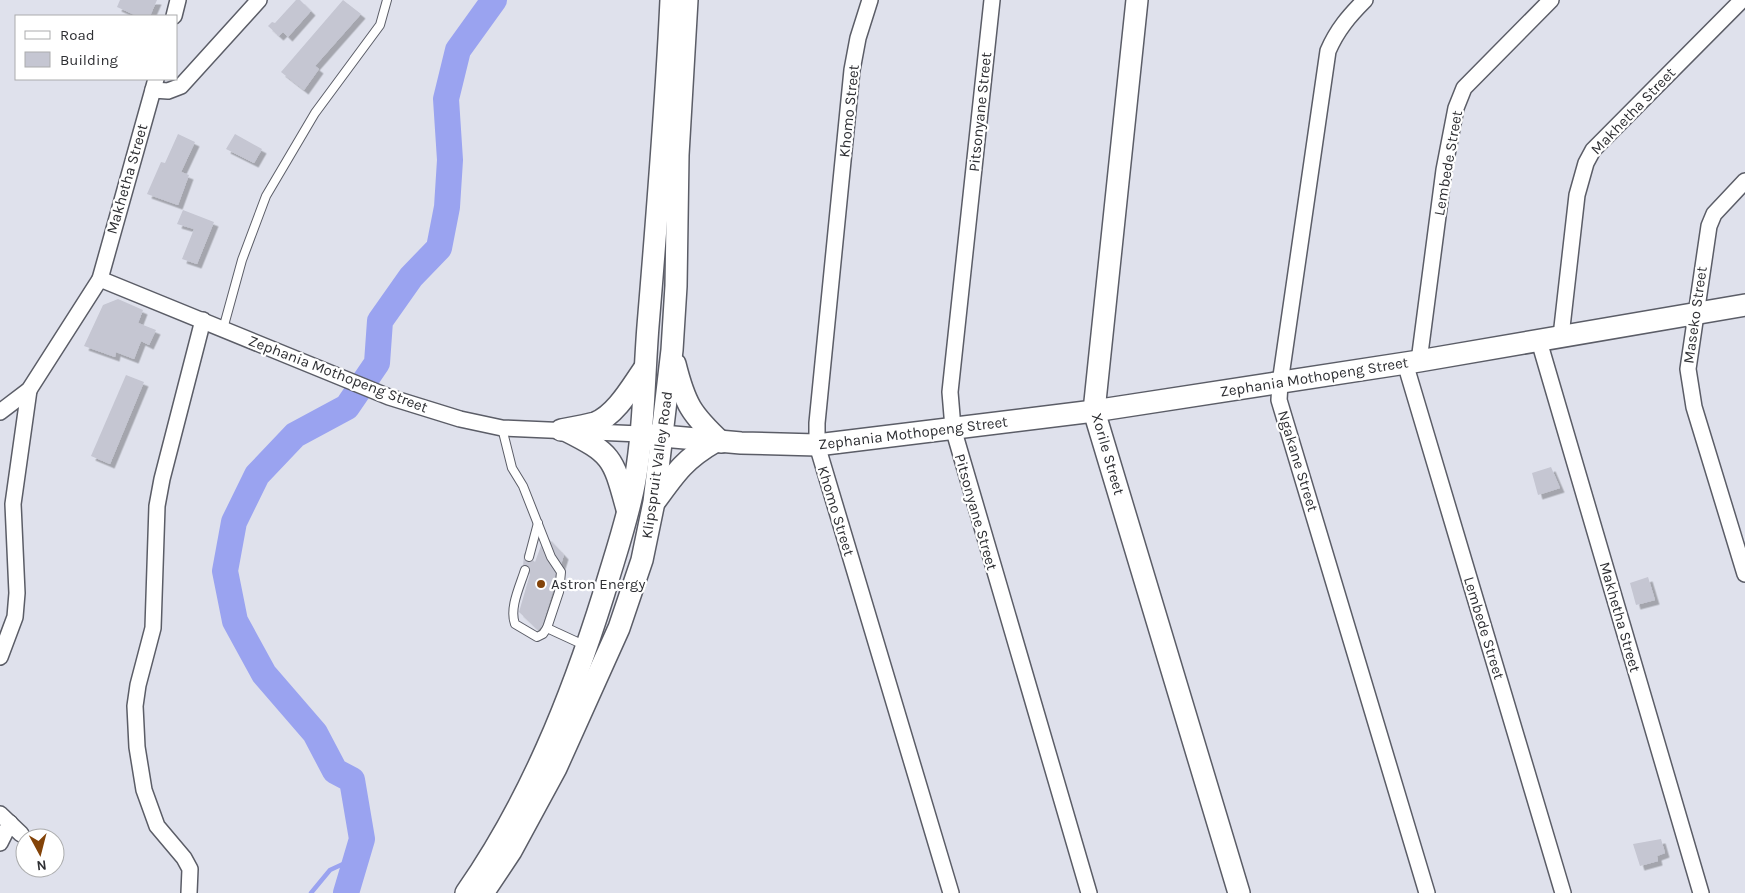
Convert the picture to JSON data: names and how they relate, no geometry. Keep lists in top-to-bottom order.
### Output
{
  "streets": {
    "main road": ["Zephania Mothopeng Street", "Xorile Street", "Klipspruit Valley Road"],
    "street": [
      "Khomo Street",
      "Makhetha Street",
      "Pitsonyane Street",
      "Lembede Street",
      "Maseko Street",
      "Ngakane Street"
    ]
  },
  "crossings": [
    ["Khomo Street", "Zephania Mothopeng Street"],
    ["Makhetha Street", "Zephania Mothopeng Street"],
    ["Pitsonyane Street", "Zephania Mothopeng Street"],
    ["Lembede Street", "Zephania Mothopeng Street"],
    ["Maseko Street", "Zephania Mothopeng Street"],
    ["Zephania Mothopeng Street", "Xorile Street"],
    ["Zephania Mothopeng Street", "Ngakane Street"],
    ["Zephania Mothopeng Street", "Klipspruit Valley Road"]
  ],
  "places": ["Astron Energy"],
  "legend": ["Road", "Building"],
  "north": "bottom"
}
